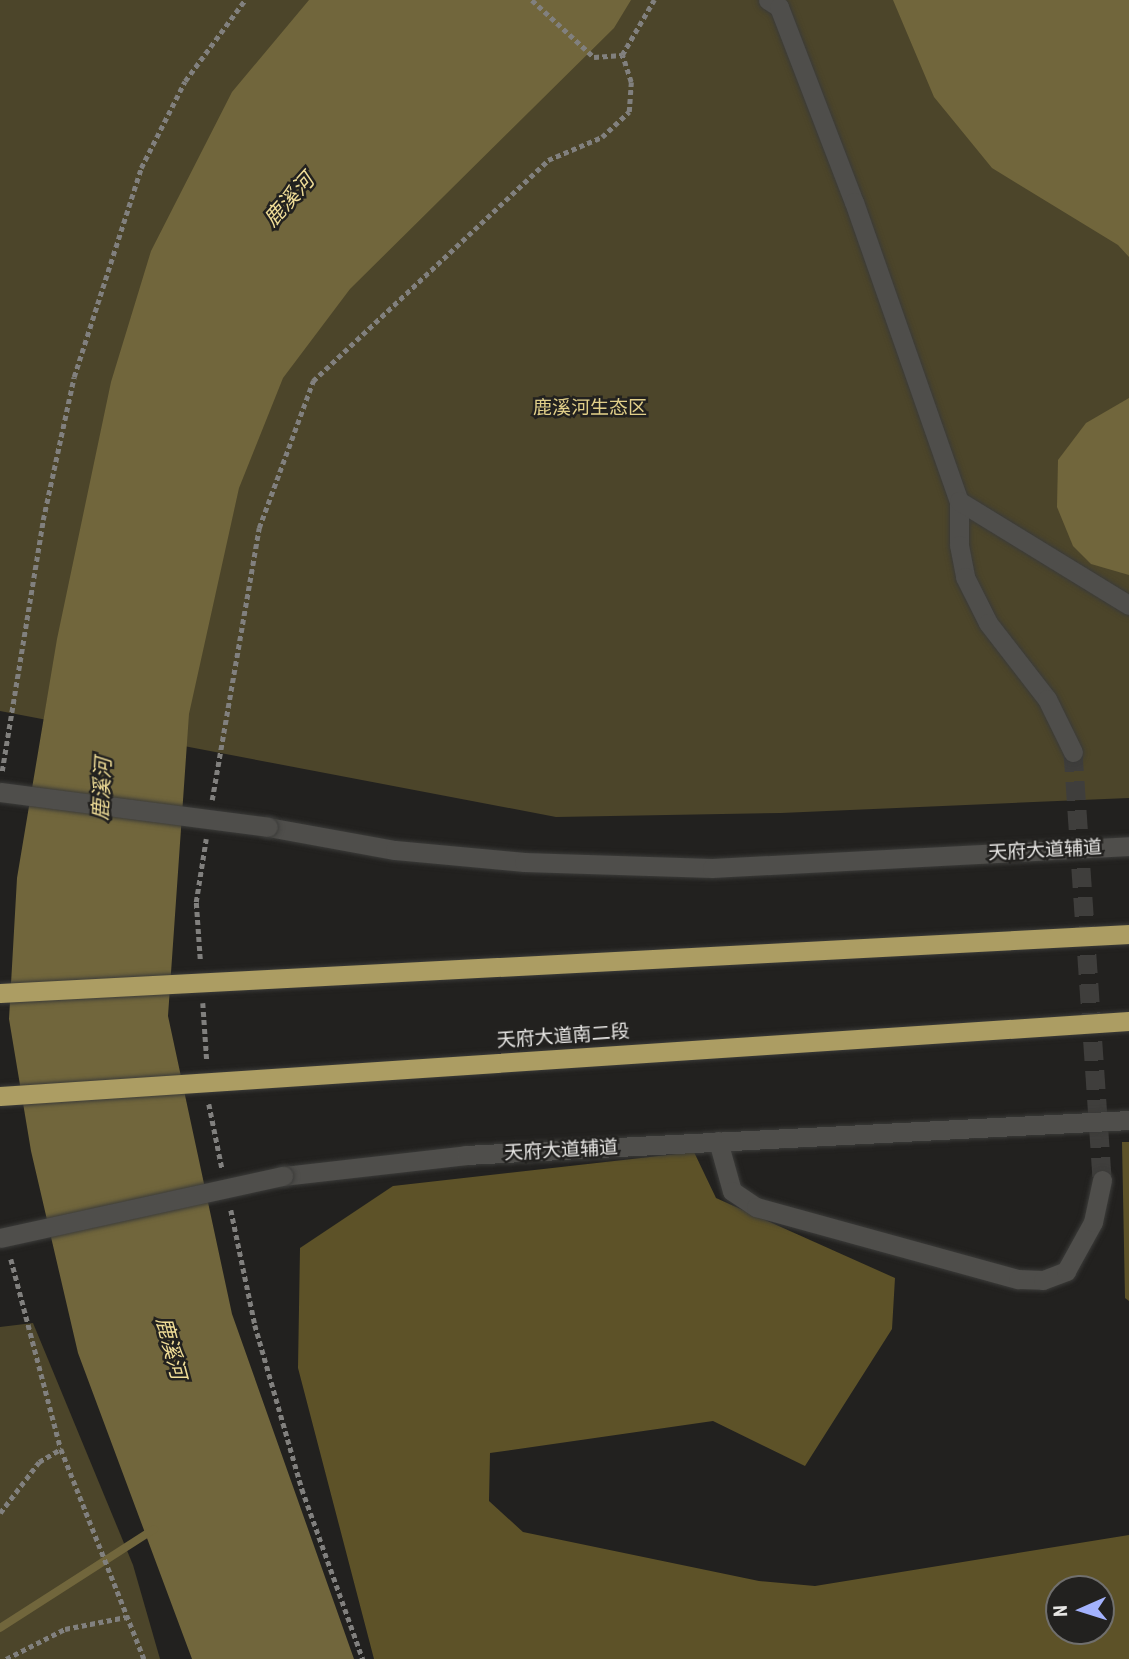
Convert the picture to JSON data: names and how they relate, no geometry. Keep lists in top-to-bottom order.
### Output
{
  "streets": {
    "highway": ["天府大道南二段"],
    "street": ["天府大道辅道"]
  },
  "water": ["鹿溪河"],
  "parks": ["鹿溪河生态区"],
  "north": "left"
}
